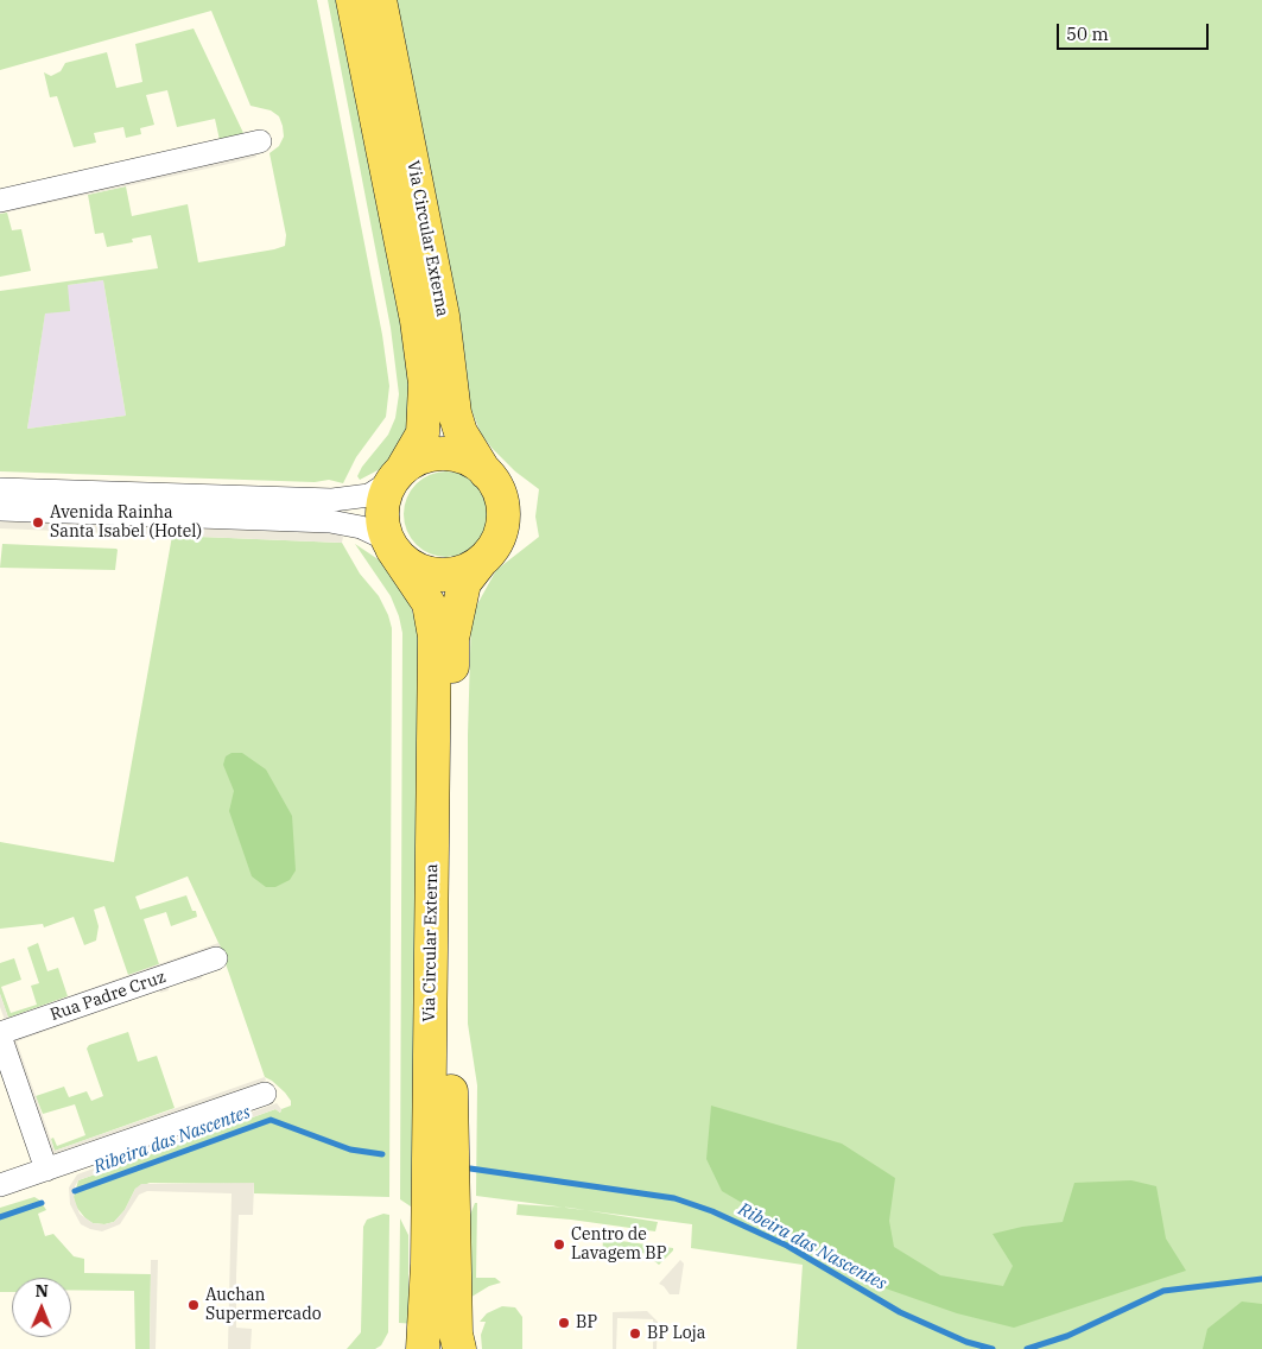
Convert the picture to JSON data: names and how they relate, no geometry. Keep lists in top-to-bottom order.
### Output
{
  "streets": {
    "main road": ["Via Circular Externa"],
    "street": ["Rua Padre Cruz"]
  },
  "water": ["Ribeira das Nascentes"],
  "places": [
    "Avenida Rainha Santa Isabel (Hotel)",
    "Centro de Lavagem BP",
    "Auchan Supermercado",
    "BP",
    "BP Loja"
  ],
  "scale_bar": "50 m",
  "north": "top"
}
